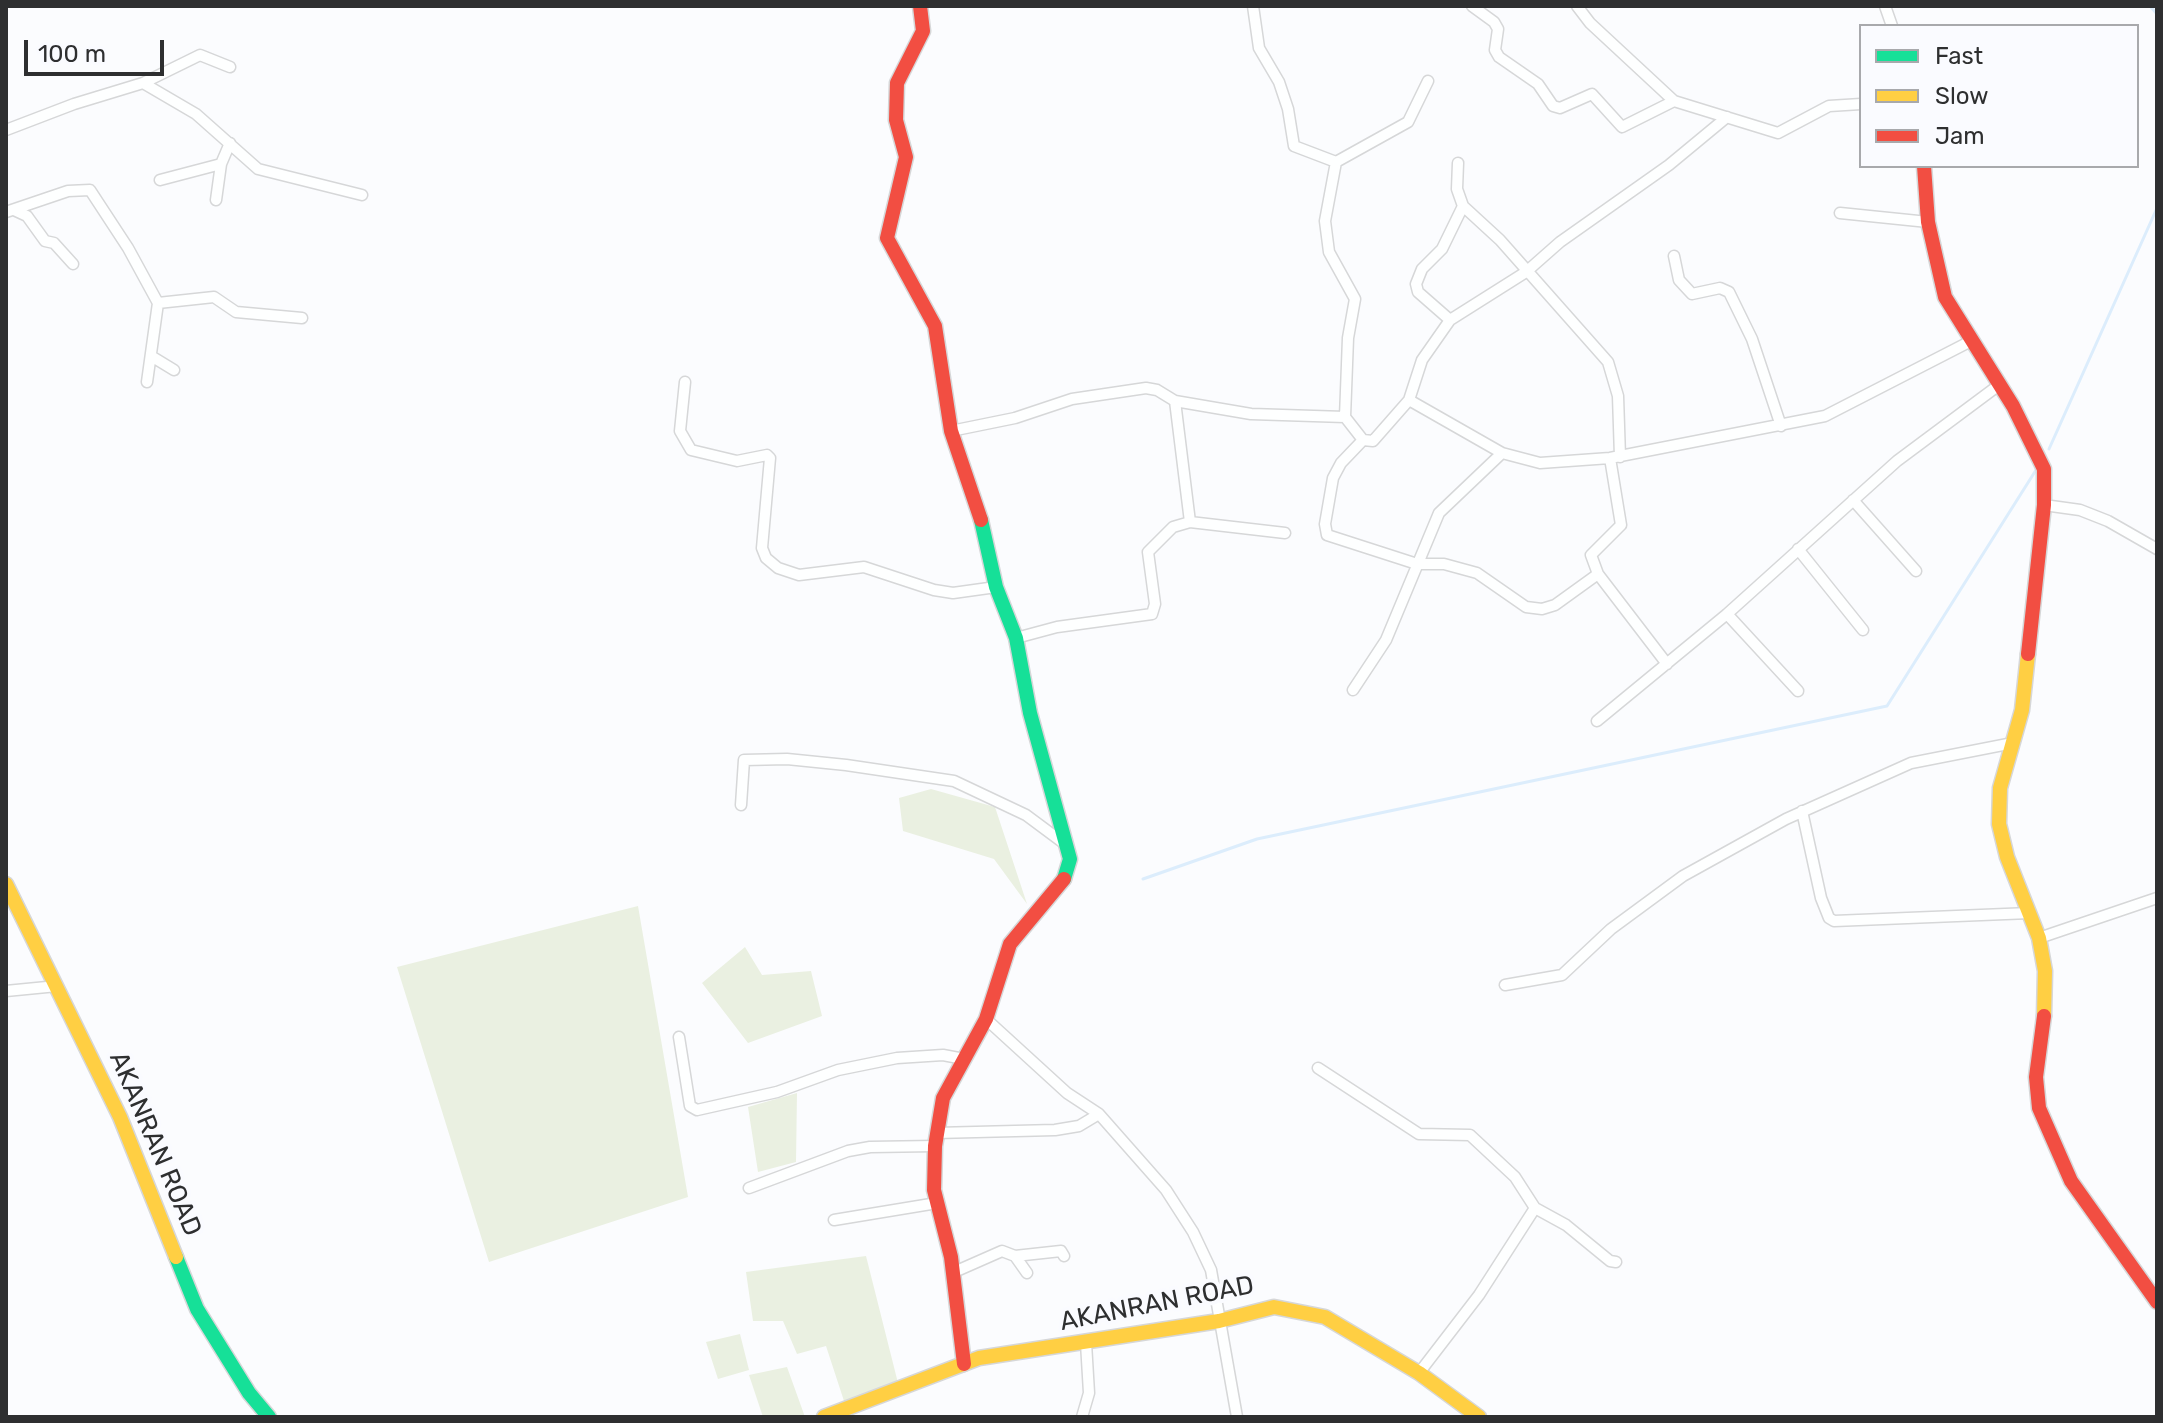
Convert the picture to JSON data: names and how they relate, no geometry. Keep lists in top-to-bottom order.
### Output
{
  "streets": {
    "street": ["AKANRAN ROAD"]
  },
  "legend": ["Fast", "Slow", "Jam"],
  "scale_bar": "100 m"
}
